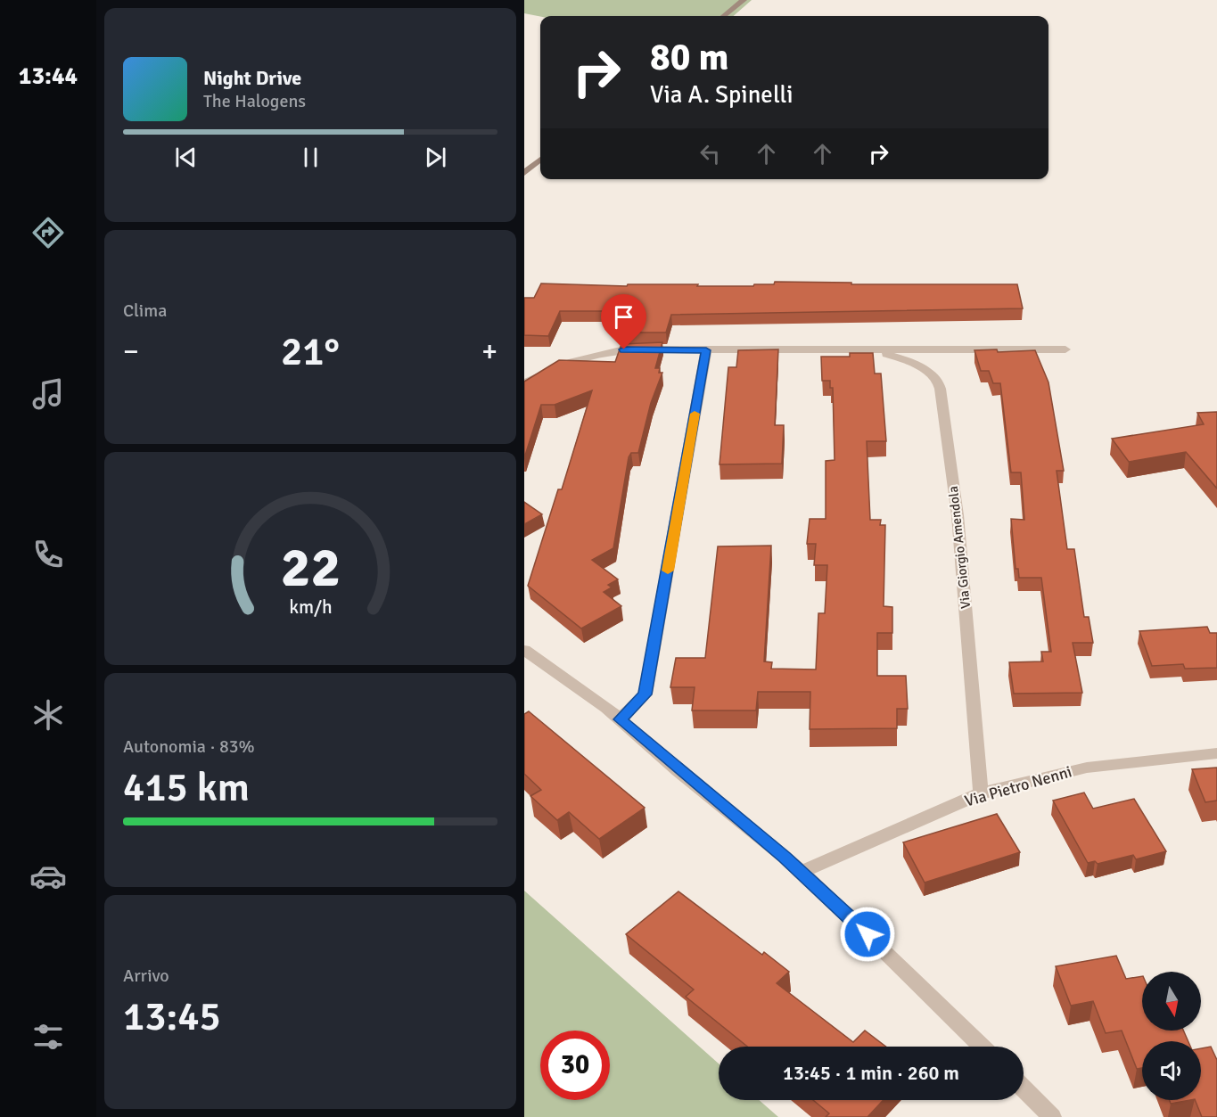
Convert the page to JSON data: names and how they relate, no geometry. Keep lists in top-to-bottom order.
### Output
{
  "streets": {
    "street": ["Via Giorgio Amendola", "Via Pietro Nenni"]
  },
  "crossings": [
    ["Via Giorgio Amendola", "Via Pietro Nenni"]
  ],
  "north": "bottom",
  "page": {
    "tabs": "13:44",
    "turn": ["80 m", "Via A. Spinelli"],
    "song": ["Night Drive", "The Halogens"],
    "tile": [
      "Clima",
      ["Autonomia · 83%", "415 km"],
      ["Arrivo", "13:45"]
    ],
    "heat": ["−", "21°", "+"],
    "limit": "30",
    "trip": "13:45 · 1 min · 260 m",
    "gauge": ["22", "km/h"]
  }
}
